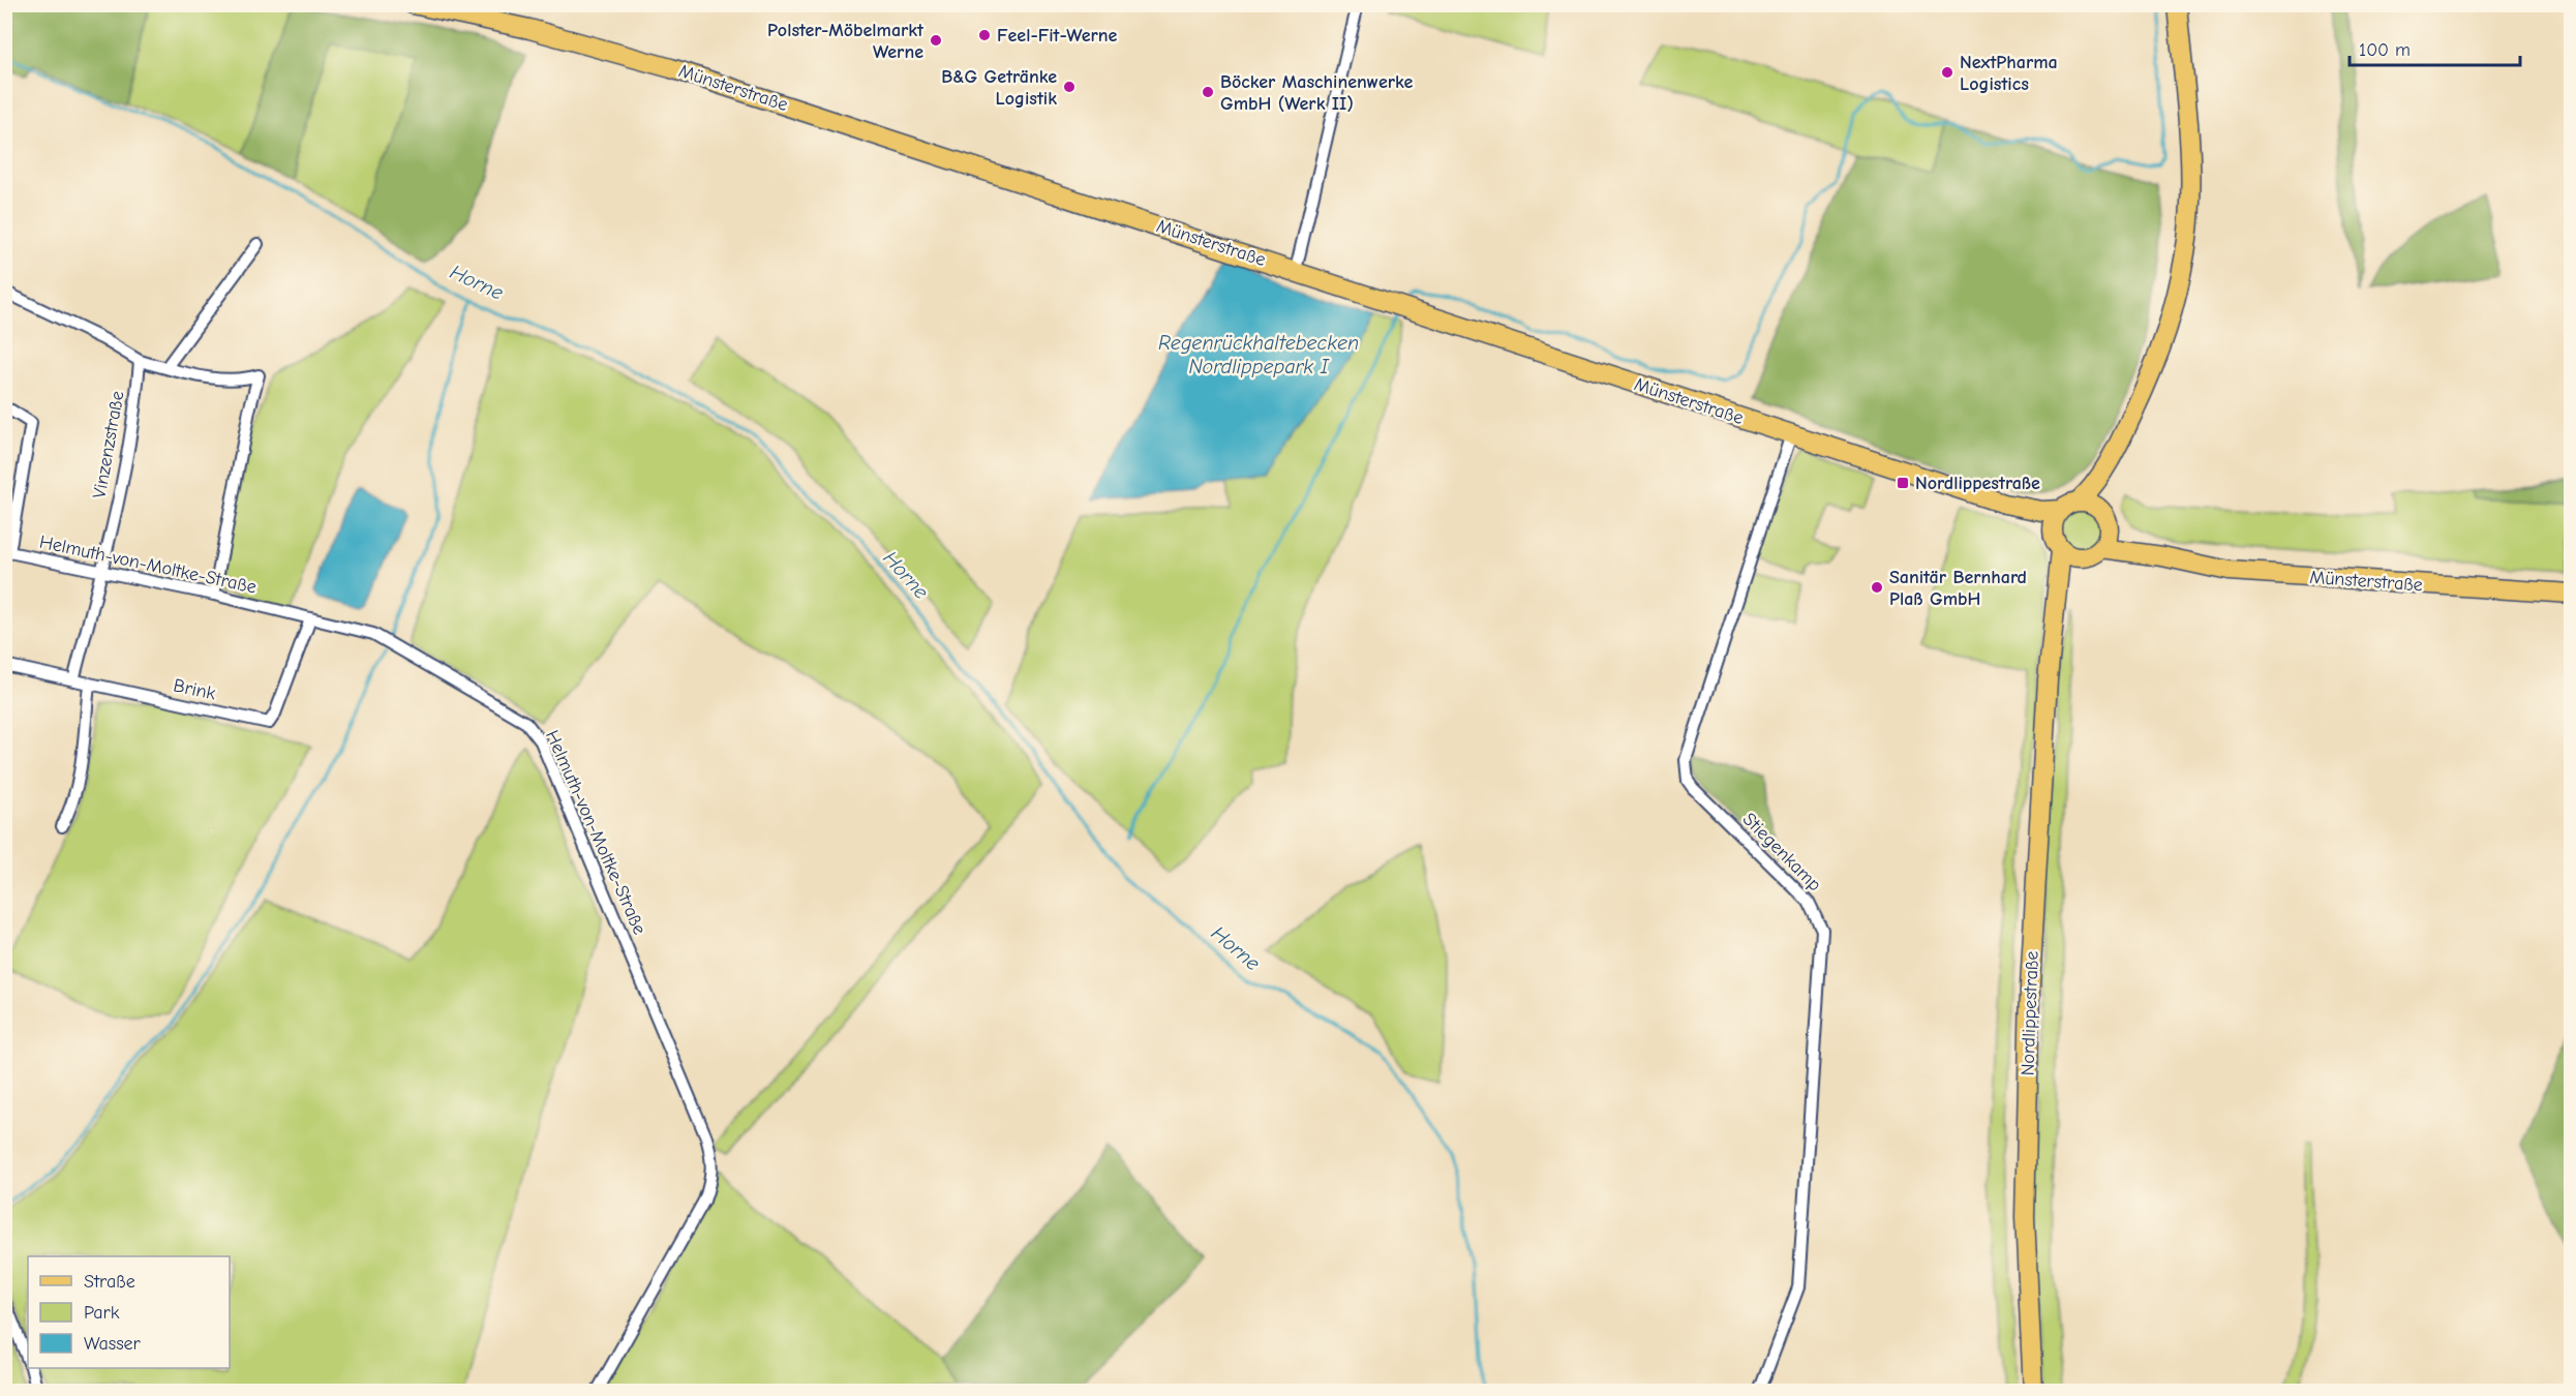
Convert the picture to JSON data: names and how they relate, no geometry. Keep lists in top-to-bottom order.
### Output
{
  "streets": {
    "main road": ["Münsterstraße", "Nordlippestraße"],
    "street": [
      "Vinzenzstraße",
      "Helmuth-von-Moltke-Straße",
      "Brink",
      "Stiegenkamp"
    ]
  },
  "crossings": [
    ["Münsterstraße", "Stiegenkamp"],
    ["Münsterstraße", "Nordlippestraße"],
    ["Vinzenzstraße", "Helmuth-von-Moltke-Straße"],
    ["Vinzenzstraße", "Brink"],
    ["Helmuth-von-Moltke-Straße", "Brink"]
  ],
  "water": ["Horne", "Regenrückhaltebecken Nordlippepark I"],
  "places": {
    "other": [
      "Feel-Fit-Werne",
      "Polster-Möbelmarkt Werne",
      "NextPharma Logistics",
      "B&G Getränke Logistik",
      "Böcker Maschinenwerke GmbH (Werk II)",
      "Sanitär Bernhard Plaß GmbH"
    ],
    "transit": ["Nordlippestraße"]
  },
  "legend": ["Straße", "Park", "Wasser"],
  "scale_bar": "100 m"
}
